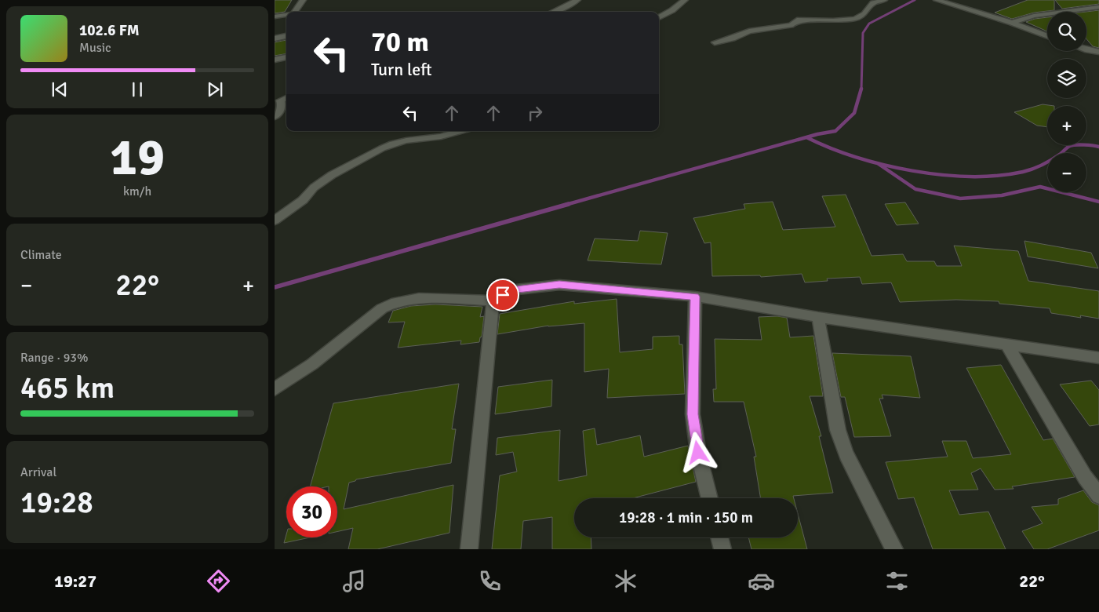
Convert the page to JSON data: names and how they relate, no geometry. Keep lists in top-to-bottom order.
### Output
{
  "page": {
    "map_buttons": ["+", "−"],
    "turn": ["70 m", "Turn left"],
    "song": ["102.6 FM", "Music"],
    "tile": [
      ["19", "km/h"],
      "Climate",
      ["Range · 93%", "465 km"],
      ["Arrival", "19:28"]
    ],
    "heat": ["−", "22°", "+"],
    "limit": "30",
    "trip": "19:28 · 1 min · 150 m",
    "tabs": ["19:27", "22°"]
  }
}
